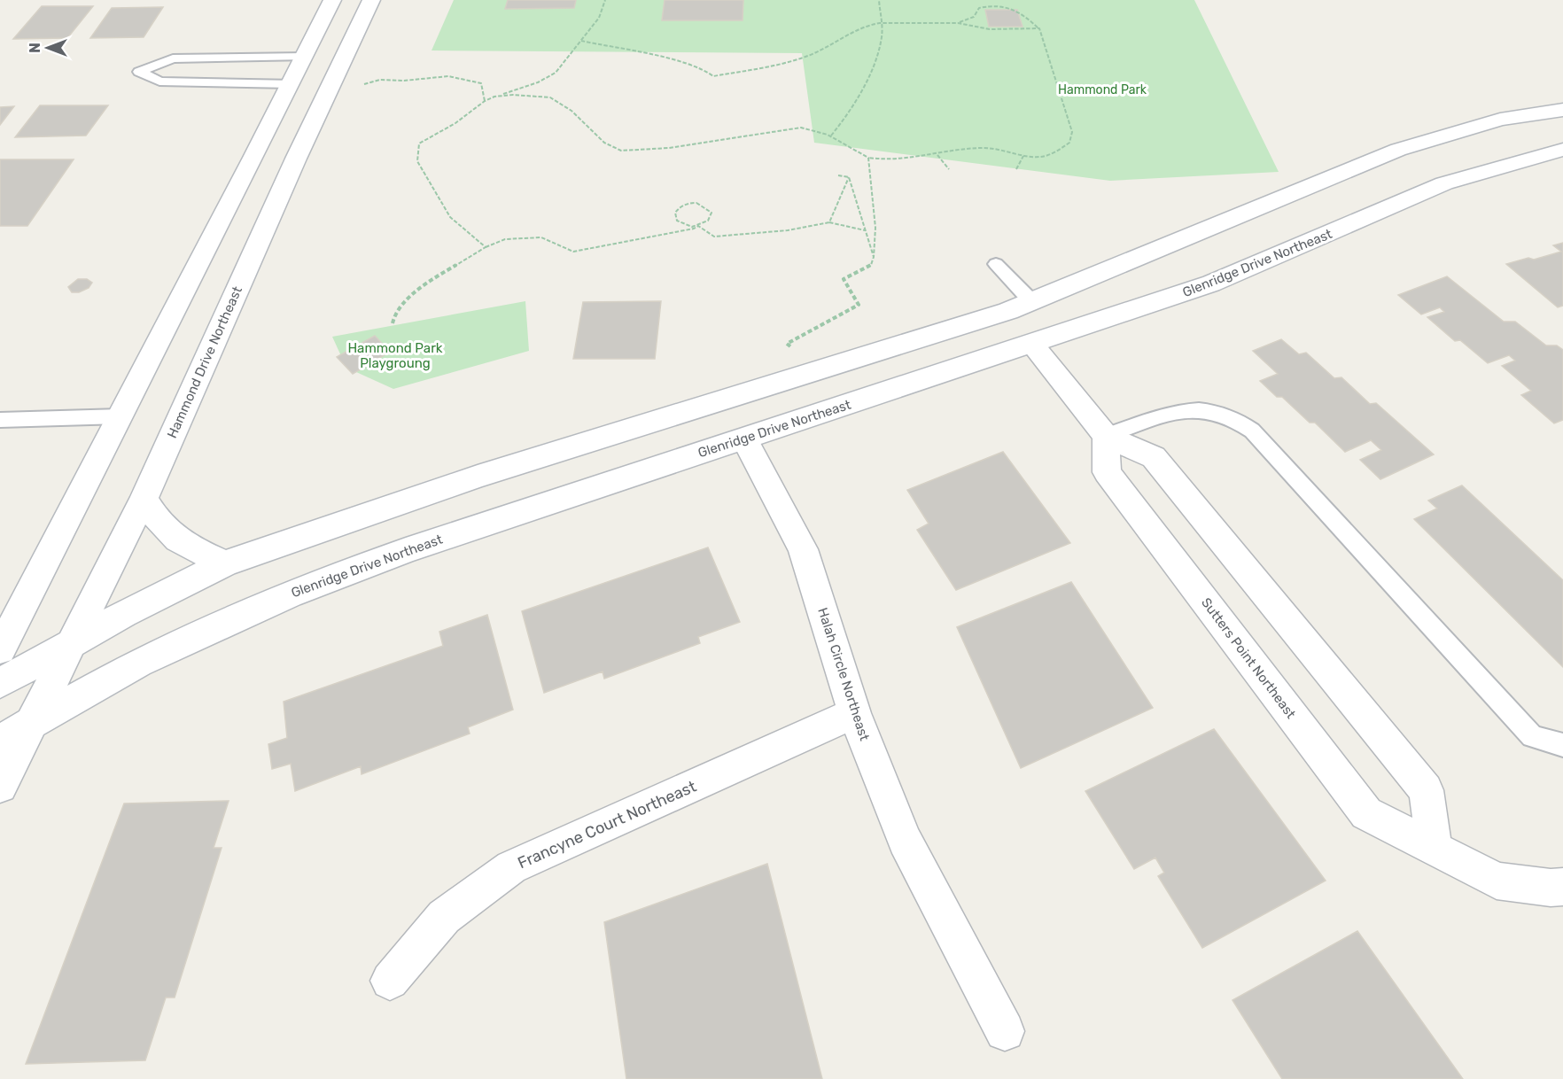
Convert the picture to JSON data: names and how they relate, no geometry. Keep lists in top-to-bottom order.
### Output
{
  "streets": {
    "main road": [
      "Glenridge Drive Northeast",
      "Hammond Drive Northeast",
      "Sutters Point Northeast",
      "Halah Circle Northeast",
      "Francyne Court Northeast"
    ]
  },
  "crossings": [
    ["Glenridge Drive Northeast", "Hammond Drive Northeast"],
    ["Glenridge Drive Northeast", "Halah Circle Northeast"],
    ["Halah Circle Northeast", "Francyne Court Northeast"]
  ],
  "parks": ["Hammond Park", "Hammond Park Playgroung"],
  "north": "left"
}
